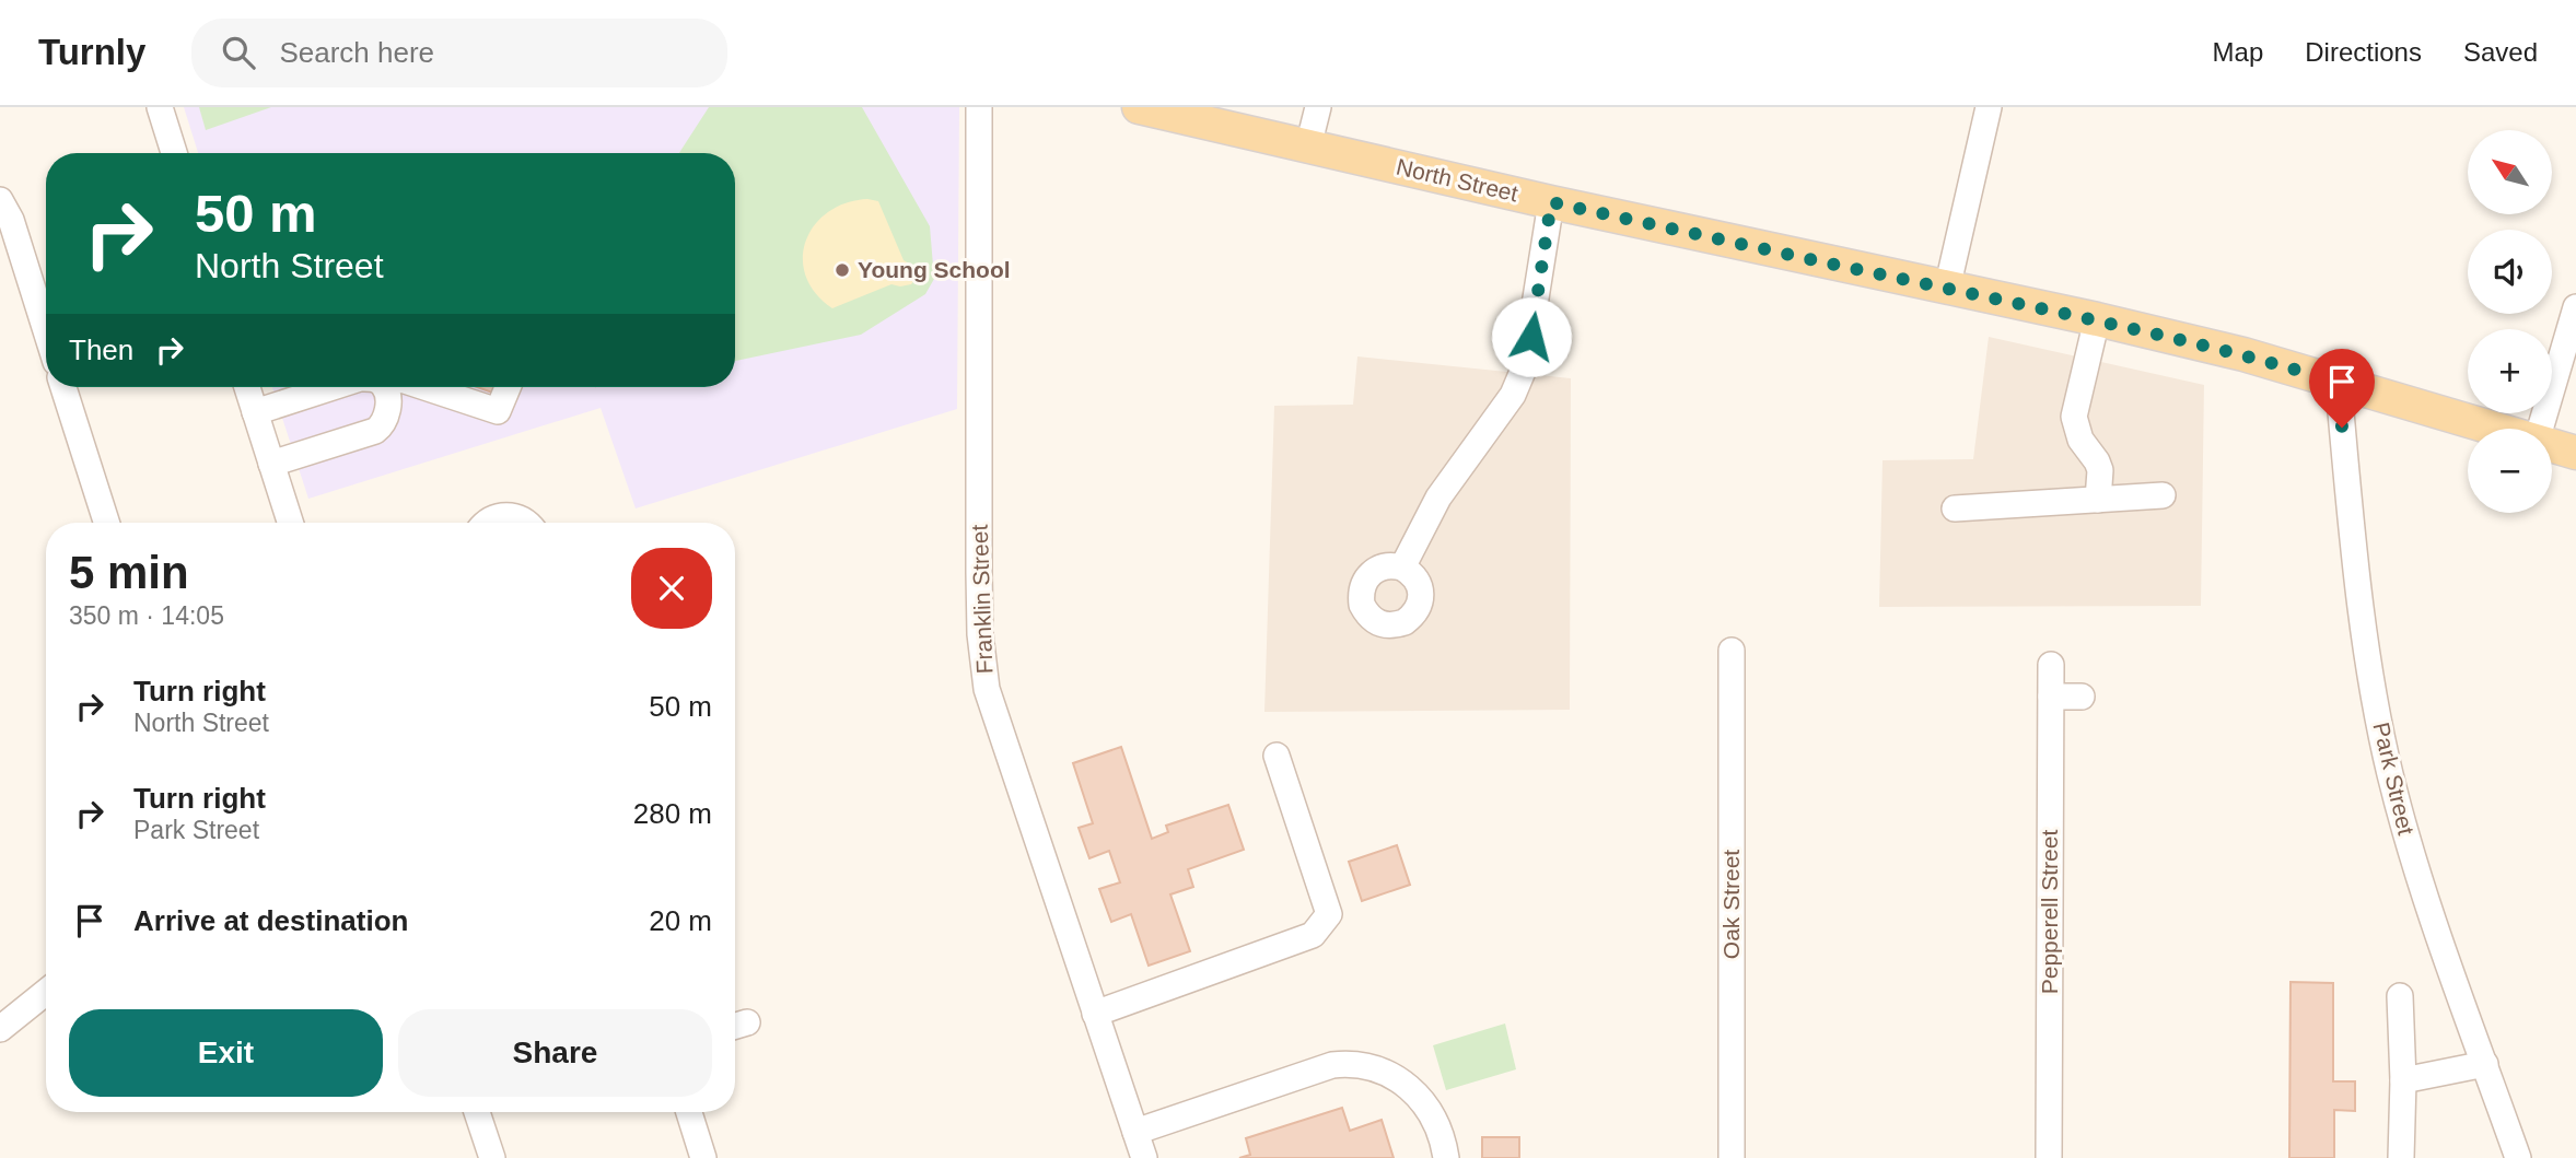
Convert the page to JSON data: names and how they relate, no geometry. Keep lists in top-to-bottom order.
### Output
{
  "streets": {
    "main road": ["North Street"],
    "street": [
      "Franklin Street",
      "Park Street",
      "Oak Street",
      "Pepperell Street"
    ]
  },
  "crossings": [
    ["North Street", "Park Street"]
  ],
  "places": ["Young School"],
  "north": "top left",
  "page": {
    "header": "Turnly",
    "search": "Search here",
    "nav": ["Map", "Directions", "Saved"],
    "map_buttons": ["+", "−"],
    "turn": ["50 m", "North Street"],
    "then": "Then",
    "heading": ["5 min", "350 m · 14:05"],
    "list": [
      {
        "name": "Turn right",
        "note": "North Street",
        "value": "50 m"
      },
      {
        "name": "Turn right",
        "note": "Park Street",
        "value": "280 m"
      },
      {
        "name": "Arrive at destination",
        "value": "20 m"
      }
    ],
    "buttons": ["Exit", "Share"]
  }
}
